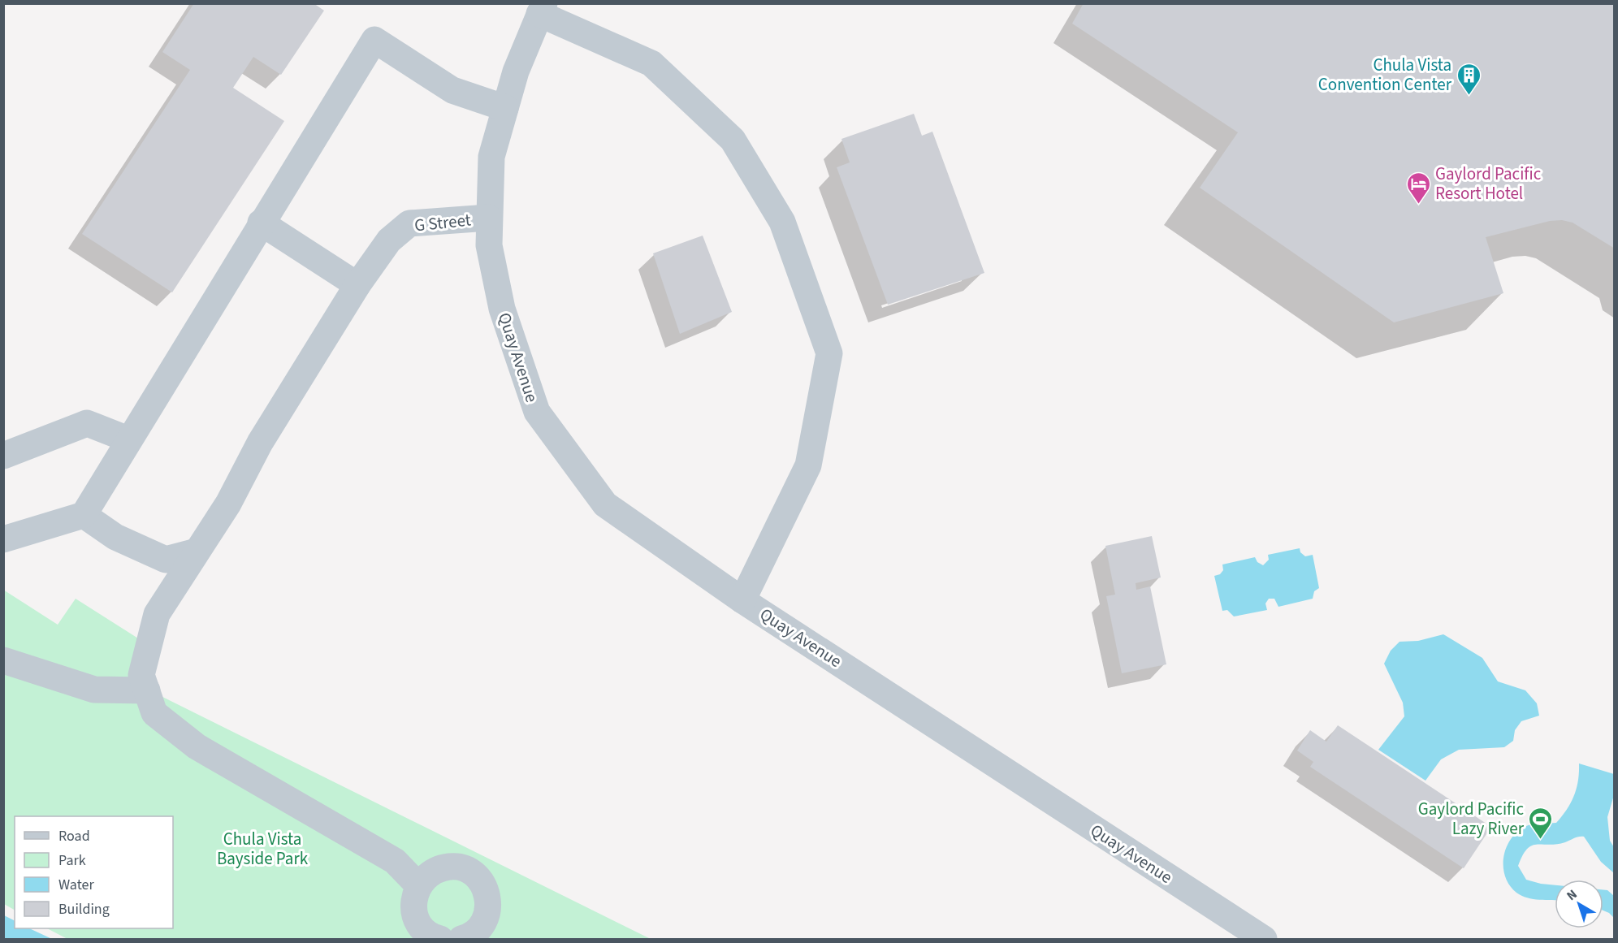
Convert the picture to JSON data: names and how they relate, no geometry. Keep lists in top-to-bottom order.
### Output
{
  "streets": {
    "street": ["G Street", "Quay Avenue"]
  },
  "crossings": [
    ["G Street", "Quay Avenue"]
  ],
  "parks": ["Chula Vista Bayside Park"],
  "places": {
    "building": ["Chula Vista Convention Center"],
    "hotel": ["Gaylord Pacific Resort Hotel"],
    "sports": ["Gaylord Pacific Lazy River"]
  },
  "legend": [
    "Road",
    "Park",
    "Water",
    "Building"
  ],
  "north": "top left"
}
